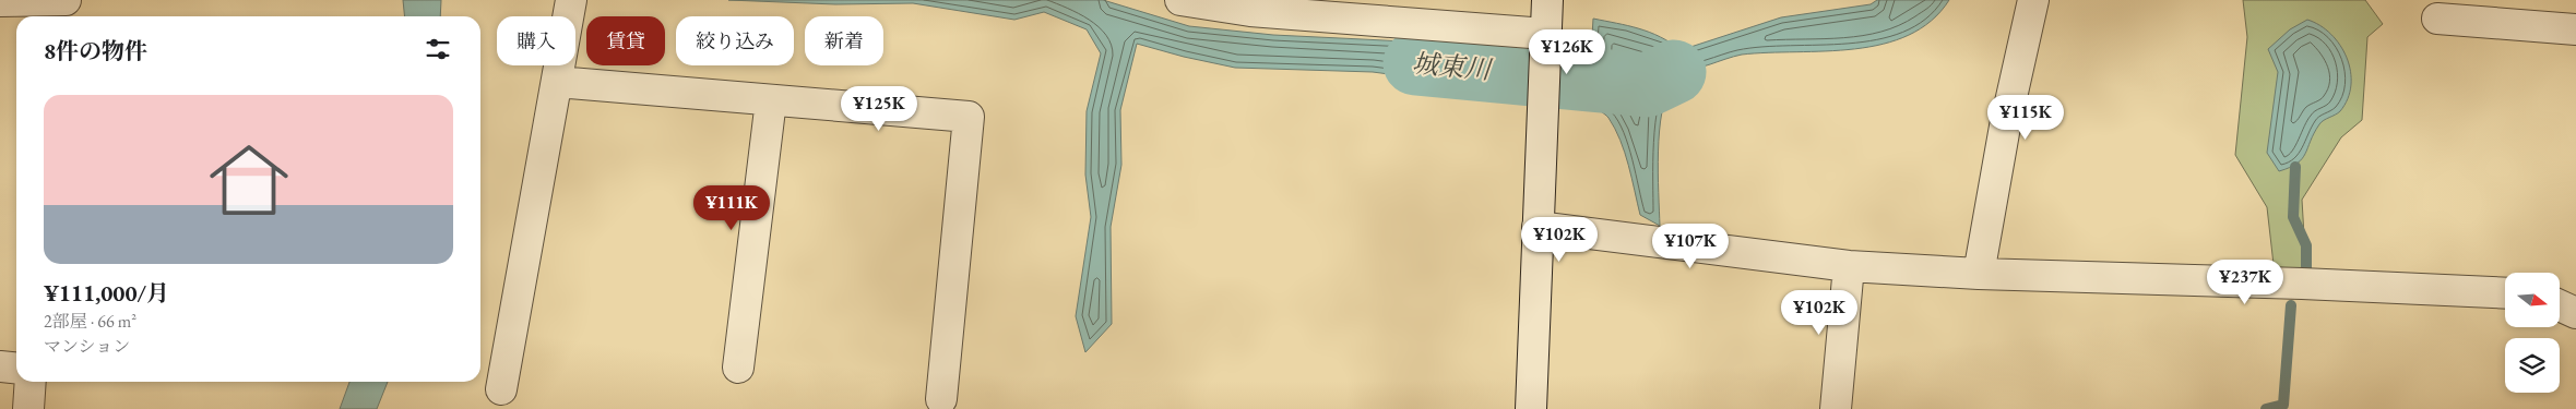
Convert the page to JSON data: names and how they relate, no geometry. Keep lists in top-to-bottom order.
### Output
{
  "water": ["城東川"],
  "north": "right",
  "page": {
    "chip": [
      "購入",
      "賃貸",
      "絞り込み",
      "新着"
    ],
    "heading": "8件の物件",
    "price": [
      "¥126K",
      "¥125K",
      "¥115K",
      "¥111K",
      "¥102K",
      "¥107K",
      "¥237K",
      "¥102K"
    ],
    "list": [
      {
        "name": "¥111,000/月",
        "note": "2部屋 · 66 m² · マンション"
      }
    ]
  }
}
